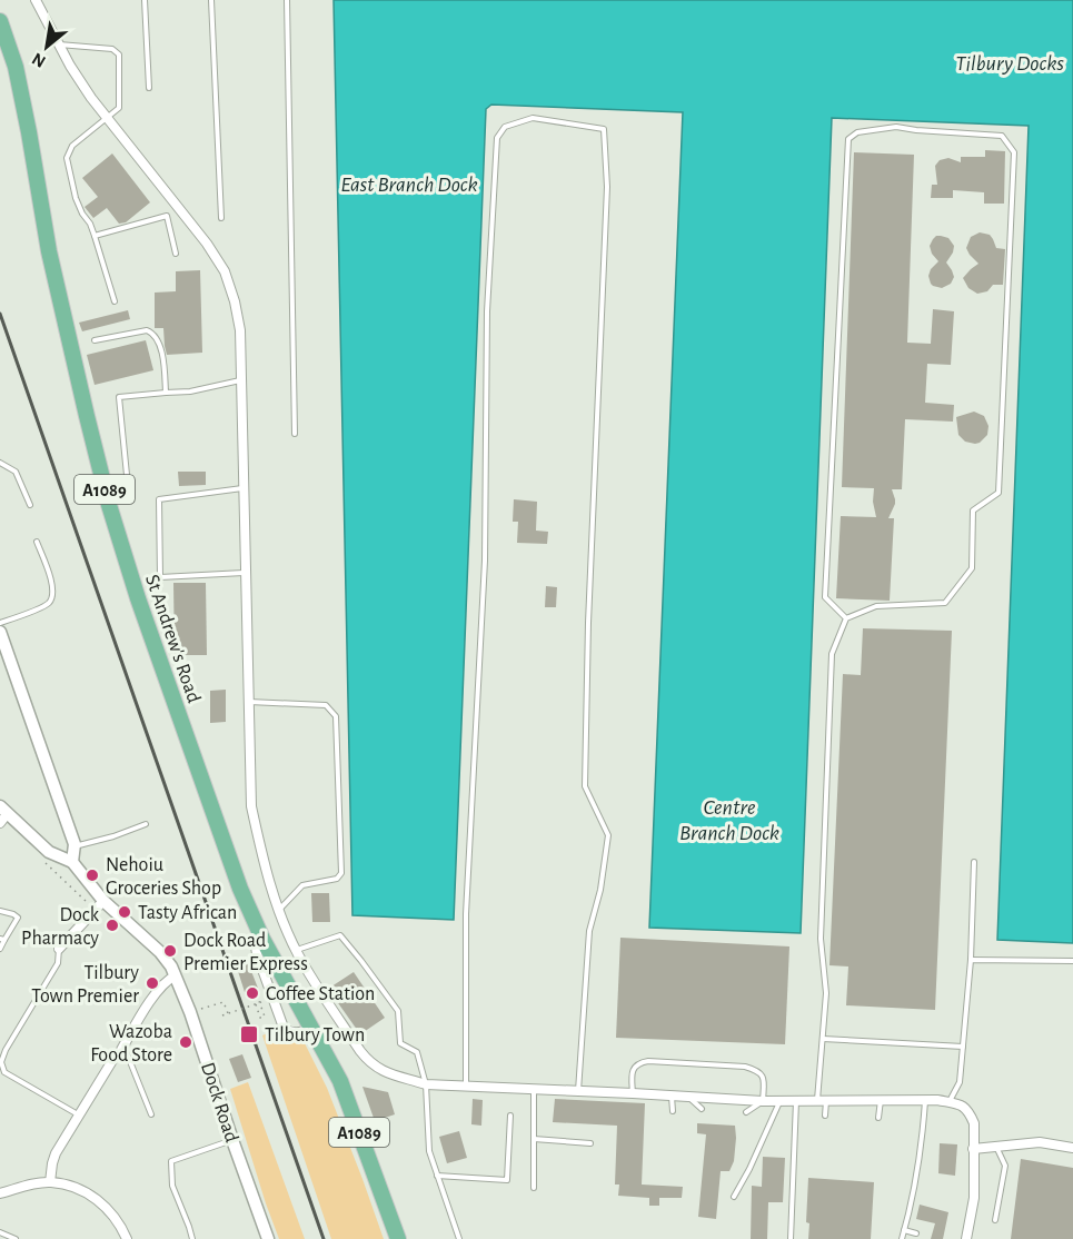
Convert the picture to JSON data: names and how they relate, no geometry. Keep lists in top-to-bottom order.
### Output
{
  "streets": {
    "highway": ["A1089", "St Andrew's Road"],
    "street": ["Dock Road"]
  },
  "water": ["Tilbury Docks", "East Branch Dock", "Centre Branch Dock"],
  "places": {
    "other": [
      "Nehoiu Groceries Shop",
      "Tasty African",
      "Dock Pharmacy",
      "Dock Road Premier Express",
      "Tilbury Town Premier",
      "Coffee Station",
      "Wazoba Food Store"
    ],
    "transit": ["Tilbury Town"]
  },
  "north": "bottom left"
}
